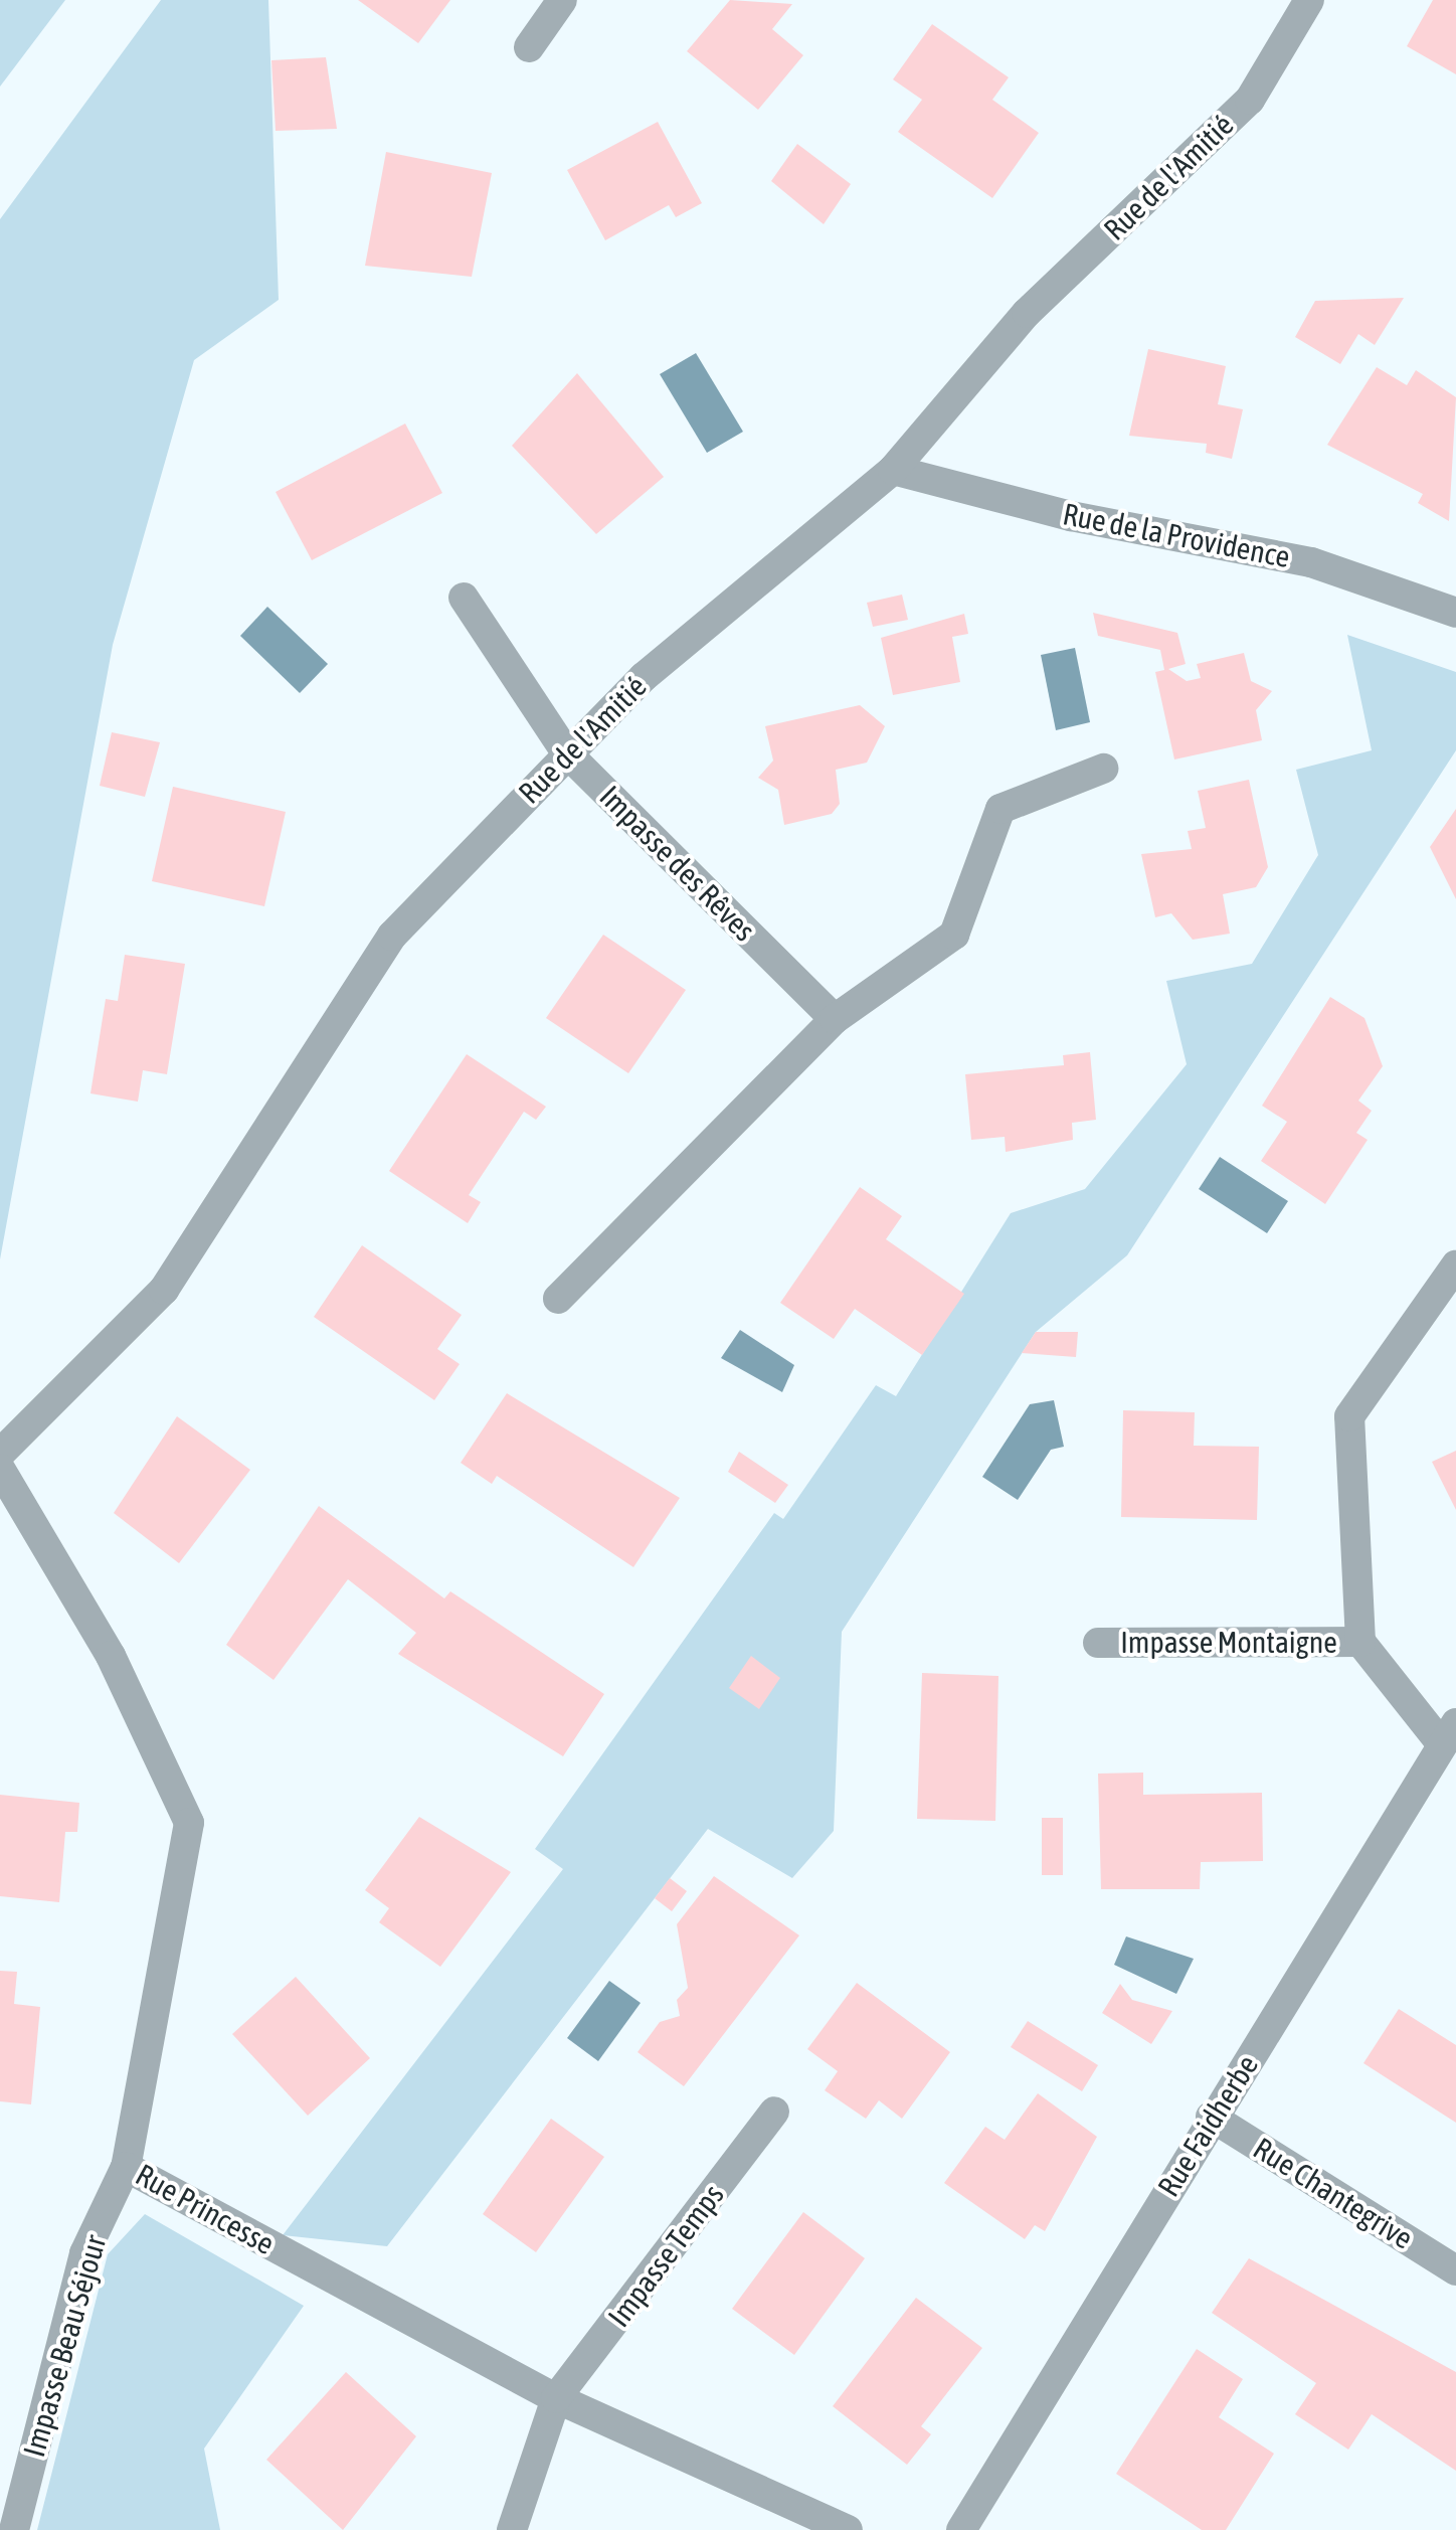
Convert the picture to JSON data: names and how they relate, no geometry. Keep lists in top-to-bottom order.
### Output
{
  "streets": {
    "street": [
      "Rue de l'Amitié",
      "Rue de la Providence",
      "Impasse des Rêves",
      "Impasse Montaigne",
      "Rue Faidherbe",
      "Rue Chantegrive",
      "Rue Princesse",
      "Impasse Temps",
      "Impasse Beau Séjour"
    ]
  },
  "crossings": [
    ["Rue de l'Amitié", "Rue de la Providence"],
    ["Rue de l'Amitié", "Impasse des Rêves"],
    ["Impasse Montaigne", "Rue Faidherbe"],
    ["Rue Faidherbe", "Rue Chantegrive"],
    ["Rue Princesse", "Impasse Temps"],
    ["Rue Princesse", "Impasse Beau Séjour"]
  ]
}
